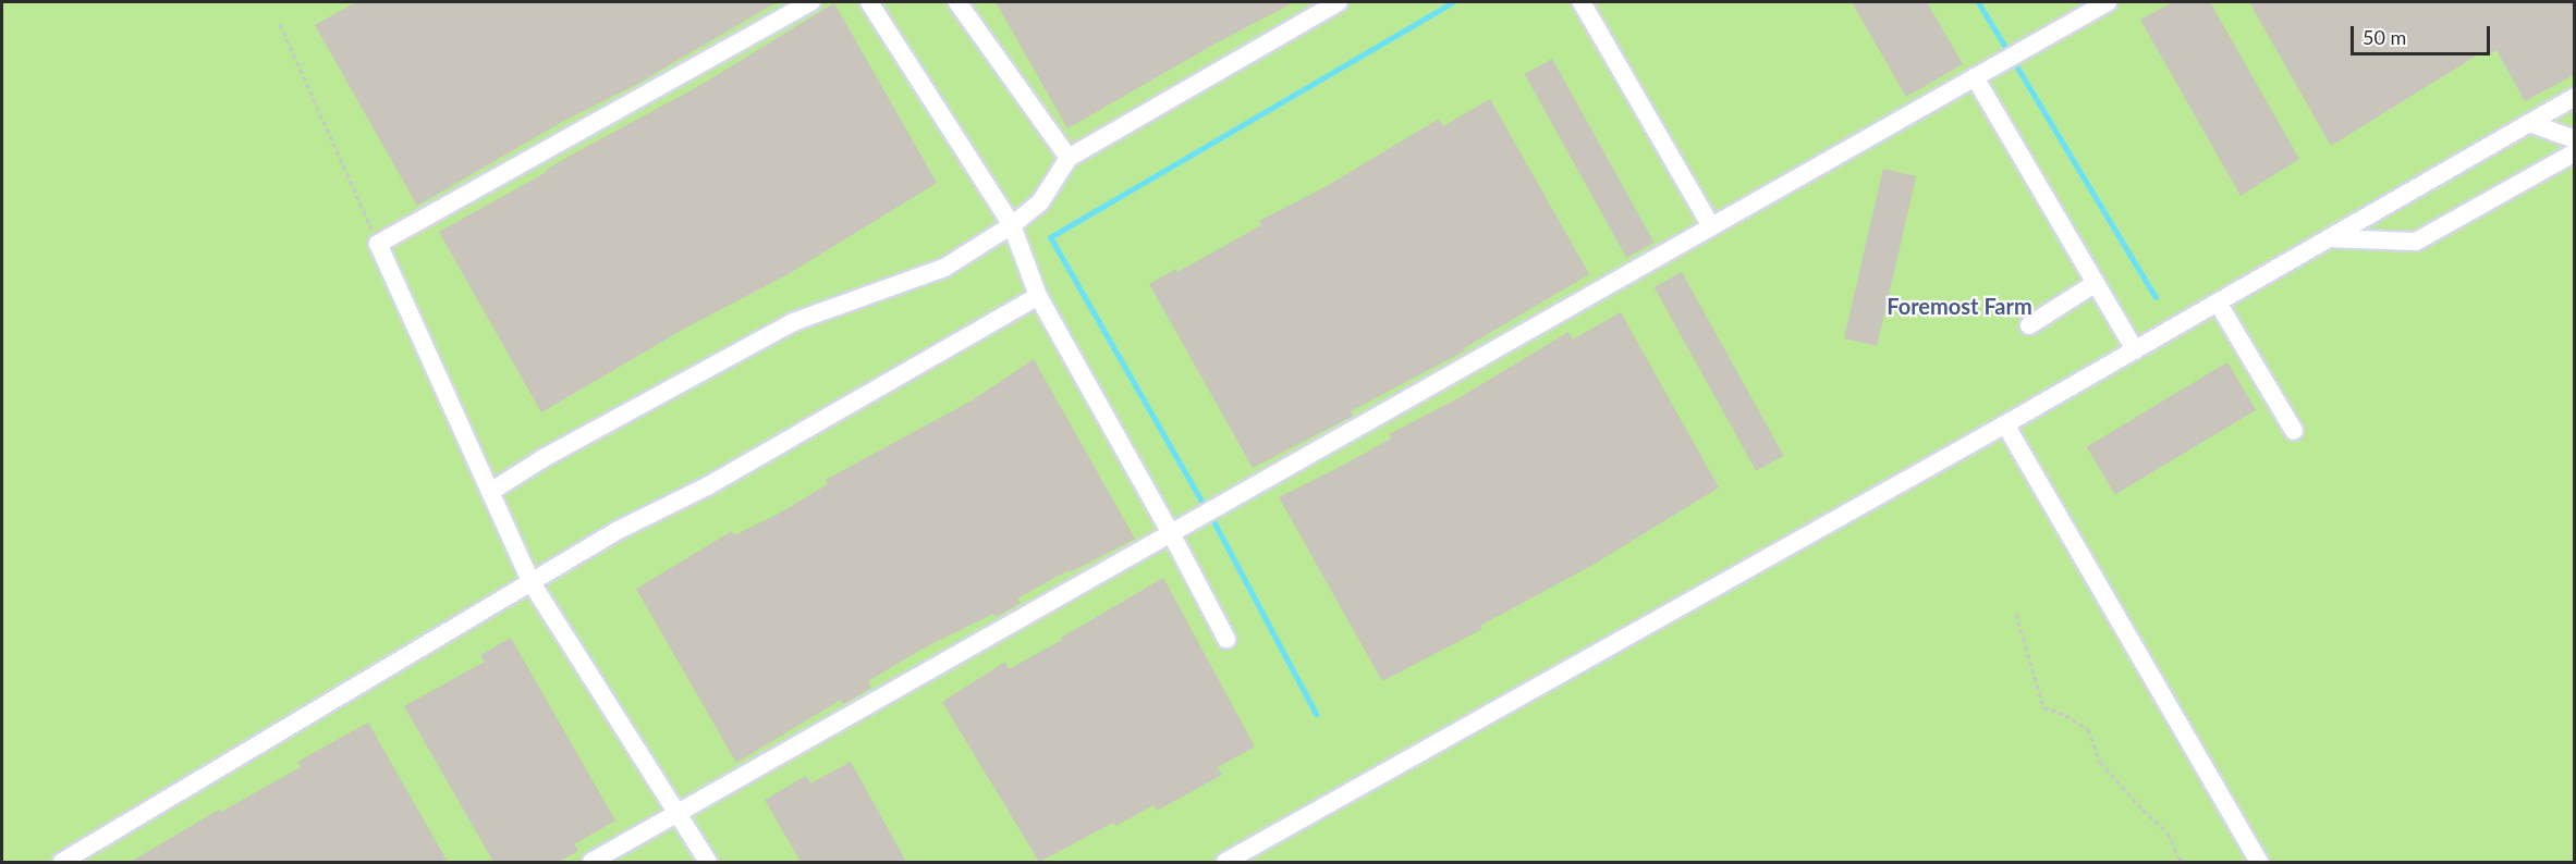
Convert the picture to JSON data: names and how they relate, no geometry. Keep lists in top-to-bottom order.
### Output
{
  "districts": ["Foremost Farm"],
  "scale_bar": "50 m"
}
